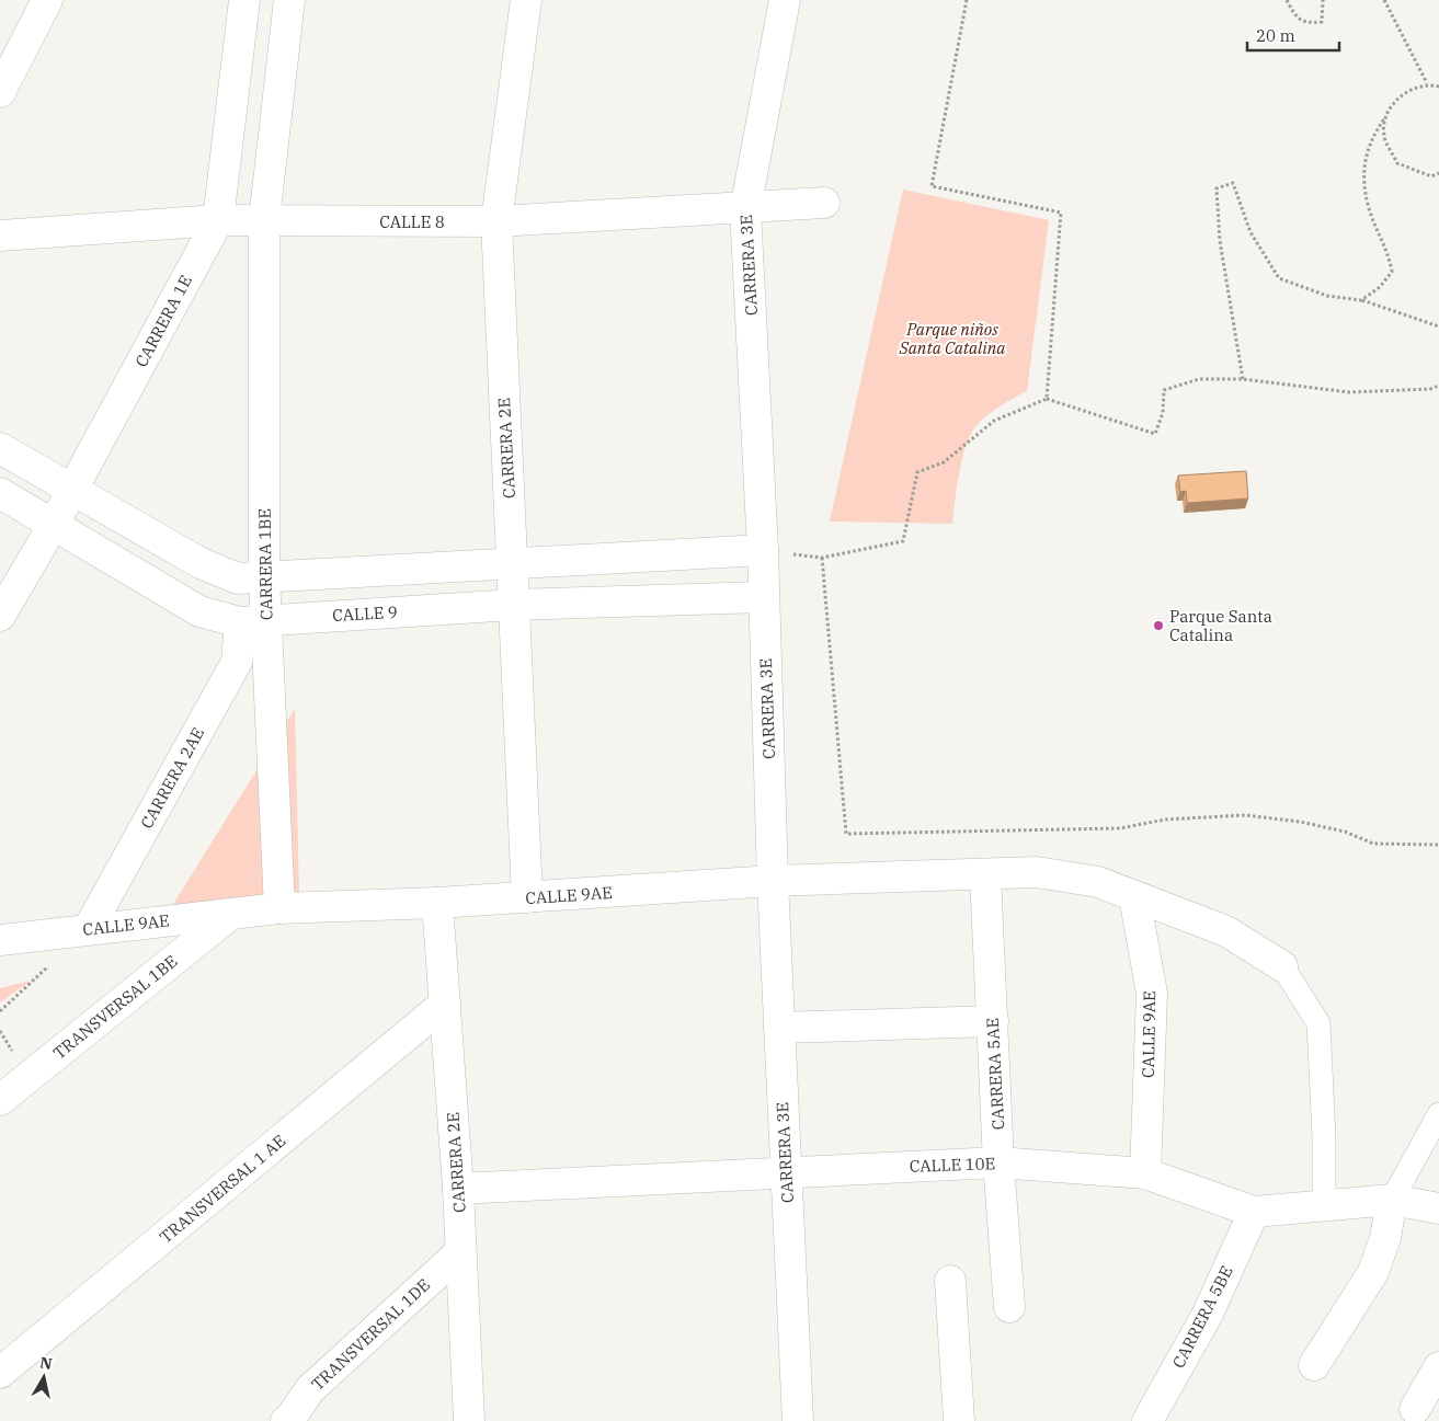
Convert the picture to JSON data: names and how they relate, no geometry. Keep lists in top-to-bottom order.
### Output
{
  "streets": {
    "street": [
      "CALLE 8",
      "CARRERA 3E",
      "CARRERA 1E",
      "CARRERA 2E",
      "CARRERA 1BE",
      "CALLE 9",
      "CARRERA 2AE",
      "CALLE 9AE",
      "TRANSVERSAL 1BE",
      "CARRERA 5AE",
      "CALLE 10E",
      "TRANSVERSAL 1 AE",
      "CARRERA 5BE",
      "TRANSVERSAL 1DE"
    ]
  },
  "crossings": [
    ["CALLE 8", "CARRERA 3E"],
    ["CALLE 8", "CARRERA 1E"],
    ["CALLE 8", "CARRERA 2E"],
    ["CALLE 8", "CARRERA 1BE"],
    ["CARRERA 3E", "CALLE 9"],
    ["CARRERA 3E", "CALLE 9AE"],
    ["CARRERA 3E", "CALLE 10E"],
    ["CARRERA 1E", "CALLE 9"],
    ["CARRERA 2E", "CALLE 9"],
    ["CARRERA 2E", "CALLE 9AE"],
    ["CARRERA 2E", "CALLE 10E"],
    ["CARRERA 2E", "TRANSVERSAL 1 AE"],
    ["CARRERA 2E", "TRANSVERSAL 1DE"],
    ["CARRERA 1BE", "CALLE 9"],
    ["CARRERA 1BE", "CARRERA 2AE"],
    ["CARRERA 1BE", "CALLE 9AE"],
    ["CALLE 9", "CARRERA 2AE"],
    ["CARRERA 2AE", "CALLE 9AE"],
    ["CALLE 9AE", "TRANSVERSAL 1BE"],
    ["CALLE 9AE", "CARRERA 5AE"],
    ["CALLE 9AE", "CALLE 10E"],
    ["CARRERA 5AE", "CALLE 10E"],
    ["CALLE 10E", "CARRERA 5BE"]
  ],
  "parks": ["Parque niños Santa Catalina"],
  "places": ["Parque Santa Catalina"],
  "scale_bar": "20 m",
  "north": "top"
}
